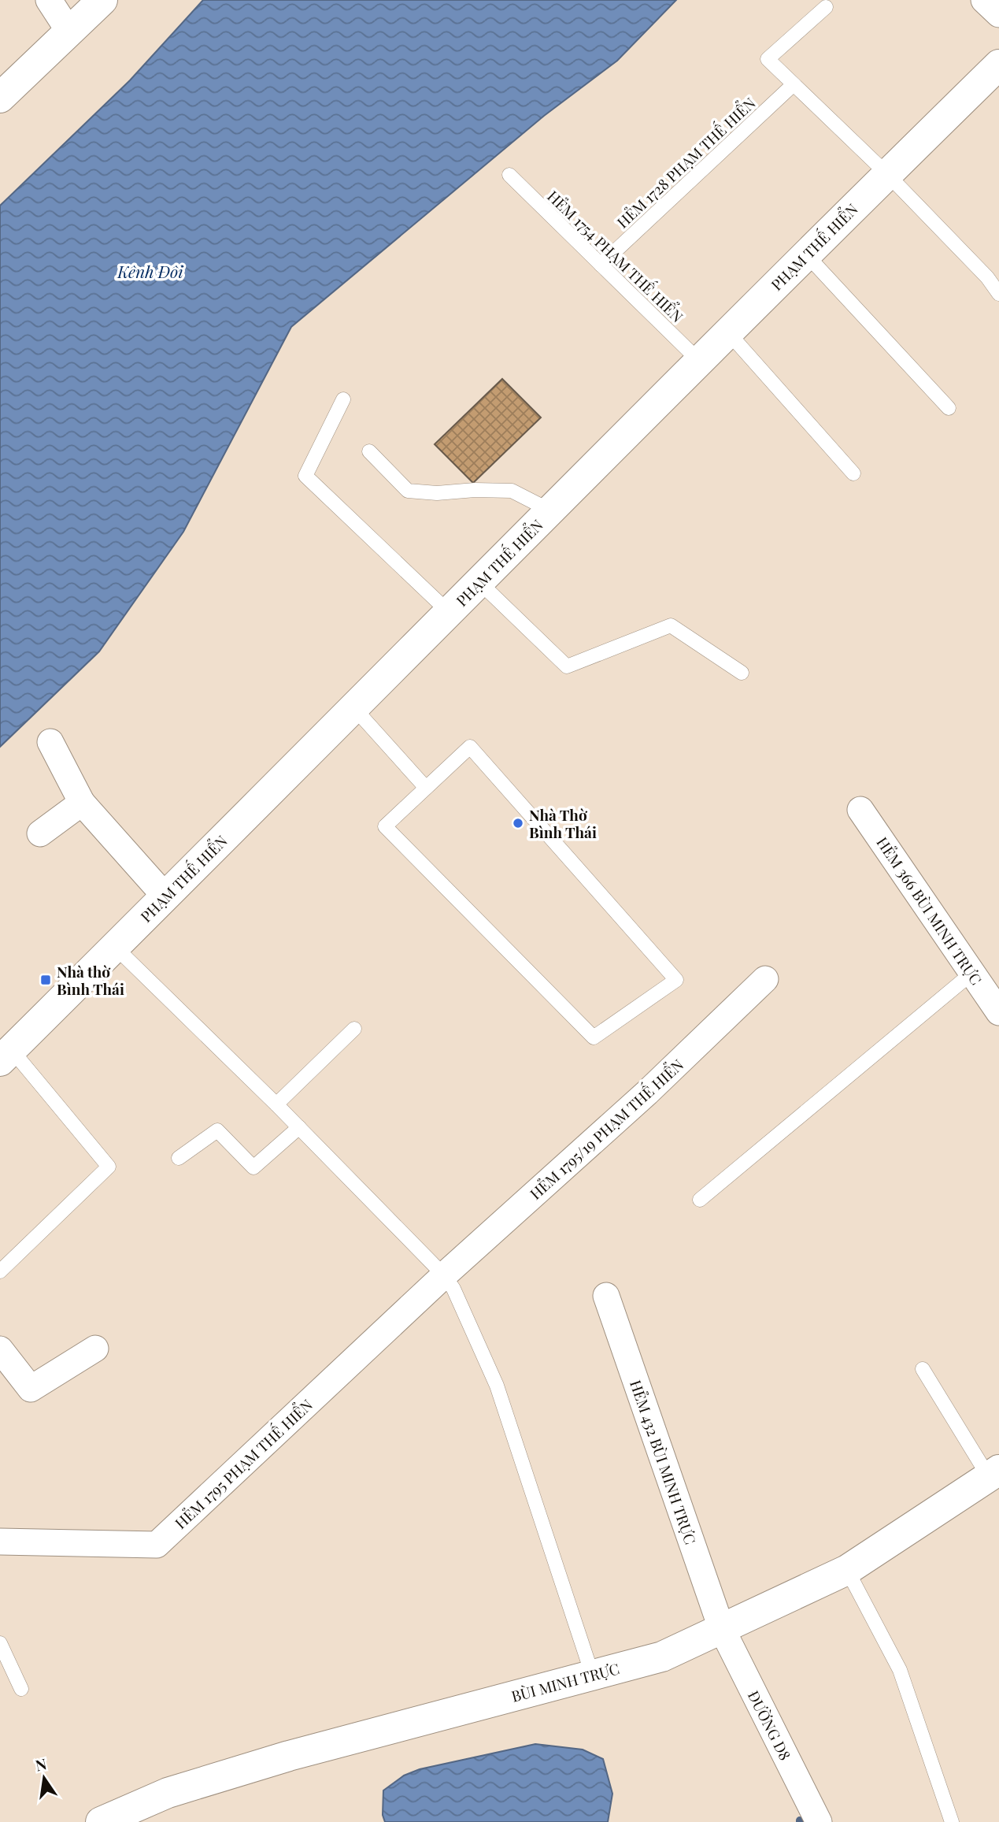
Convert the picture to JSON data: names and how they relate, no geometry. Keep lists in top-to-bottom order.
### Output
{
  "streets": {
    "main road": ["PHẠM THẾ HIỂN", "BÙI MINH TRỰC"],
    "street": [
      "HẺM 366 BÙI MINH TRỰC",
      "HẺM 1795/19 PHẠM THẾ HIỂN",
      "HẺM 432 BÙI MINH TRỰC",
      "HẺM 1795 PHẠM THẾ HIỂN",
      "ĐƯỜNG D8"
    ],
    "lane": ["HẺM 1728 PHẠM THẾ HIỂN", "HẺM 1754 PHẠM THẾ HIỂN"]
  },
  "crossings": [
    ["HẺM 1728 PHẠM THẾ HIỂN", "HẺM 1754 PHẠM THẾ HIỂN"],
    ["PHẠM THẾ HIỂN", "HẺM 1754 PHẠM THẾ HIỂN"],
    ["HẺM 1795/19 PHẠM THẾ HIỂN", "HẺM 1795 PHẠM THẾ HIỂN"],
    ["HẺM 432 BÙI MINH TRỰC", "BÙI MINH TRỰC"],
    ["HẺM 432 BÙI MINH TRỰC", "ĐƯỜNG D8"],
    ["BÙI MINH TRỰC", "ĐƯỜNG D8"]
  ],
  "water": ["Kênh Đôi"],
  "places": {
    "other": ["Nhà Thờ Bình Thái"],
    "transit": ["Nhà thờ Bình Thái"]
  },
  "north": "top"
}
